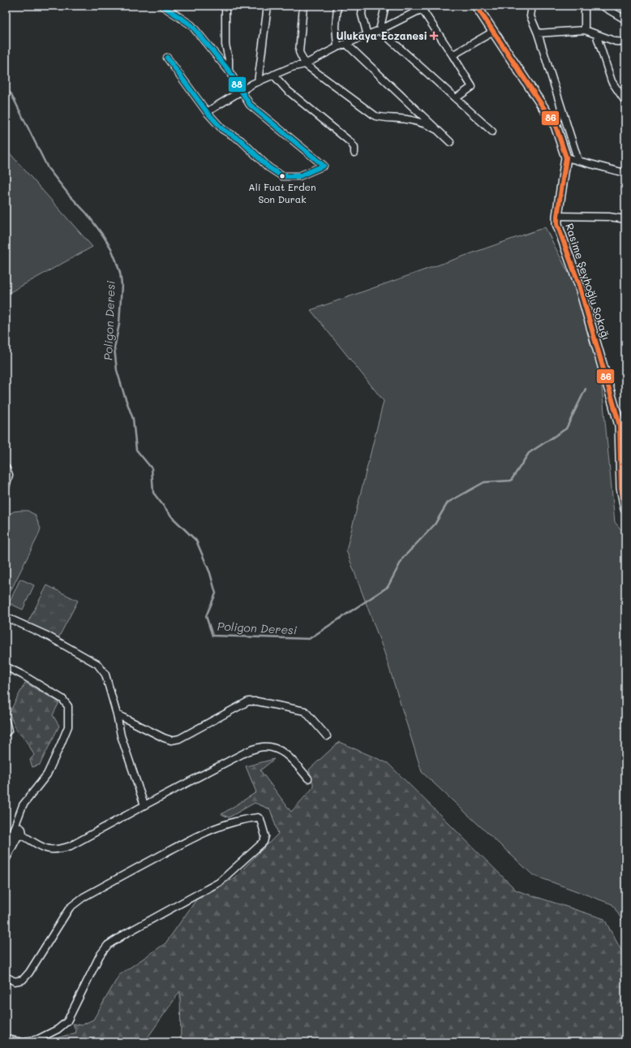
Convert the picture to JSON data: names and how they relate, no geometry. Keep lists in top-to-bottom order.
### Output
{
  "streets": {
    "main road": ["Rasime Şeyhoğlu Sokağı"]
  },
  "water": ["Poligon Deresi"],
  "places": {
    "health": ["Ulukaya Eczanesi"],
    "other": ["Ali Fuat Erden Son Durak"]
  },
  "lines": ["transit line 88", "transit line 86"]
}
